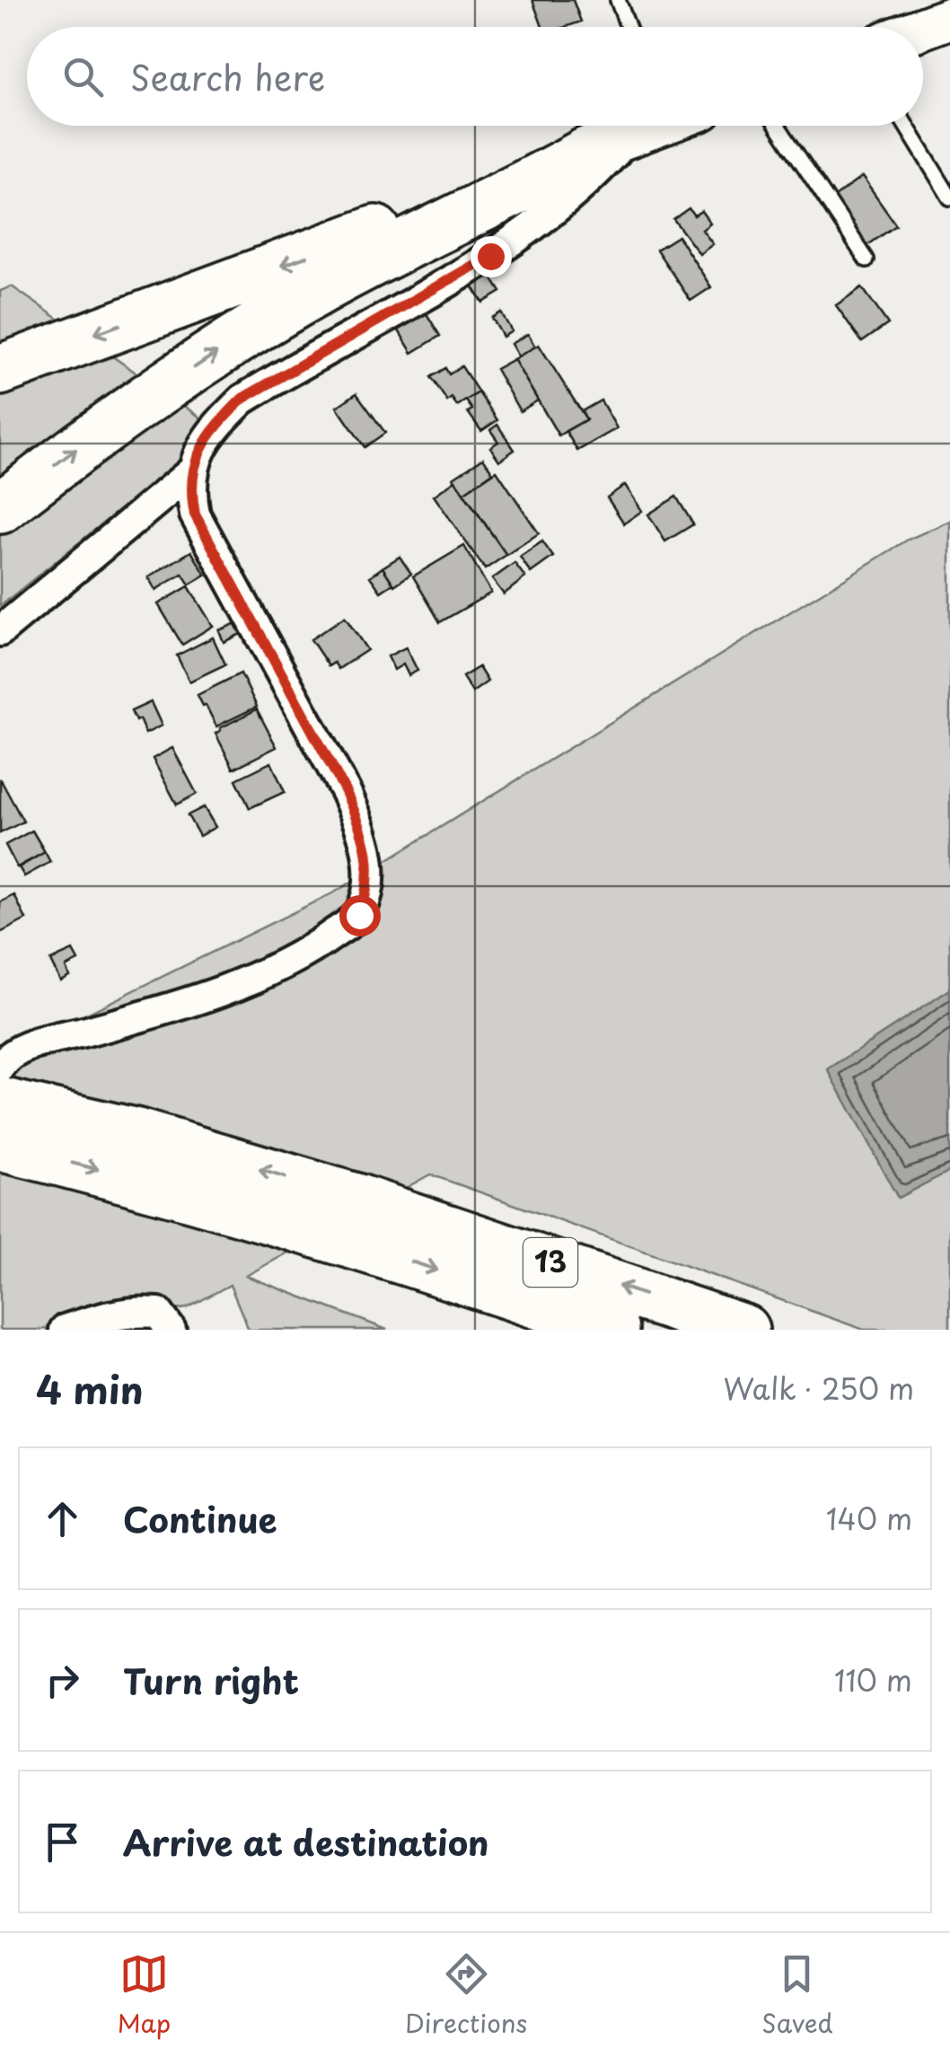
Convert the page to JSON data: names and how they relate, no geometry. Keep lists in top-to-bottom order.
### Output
{
  "streets": {
    "highway": ["13"]
  },
  "page": {
    "search": "Search here",
    "heading": ["4 min", "Walk · 250 m"],
    "list": [
      ["Continue", "140 m"],
      ["Turn right", "110 m"],
      "Arrive at destination"
    ],
    "nav": ["Map", "Directions", "Saved"]
  }
}
